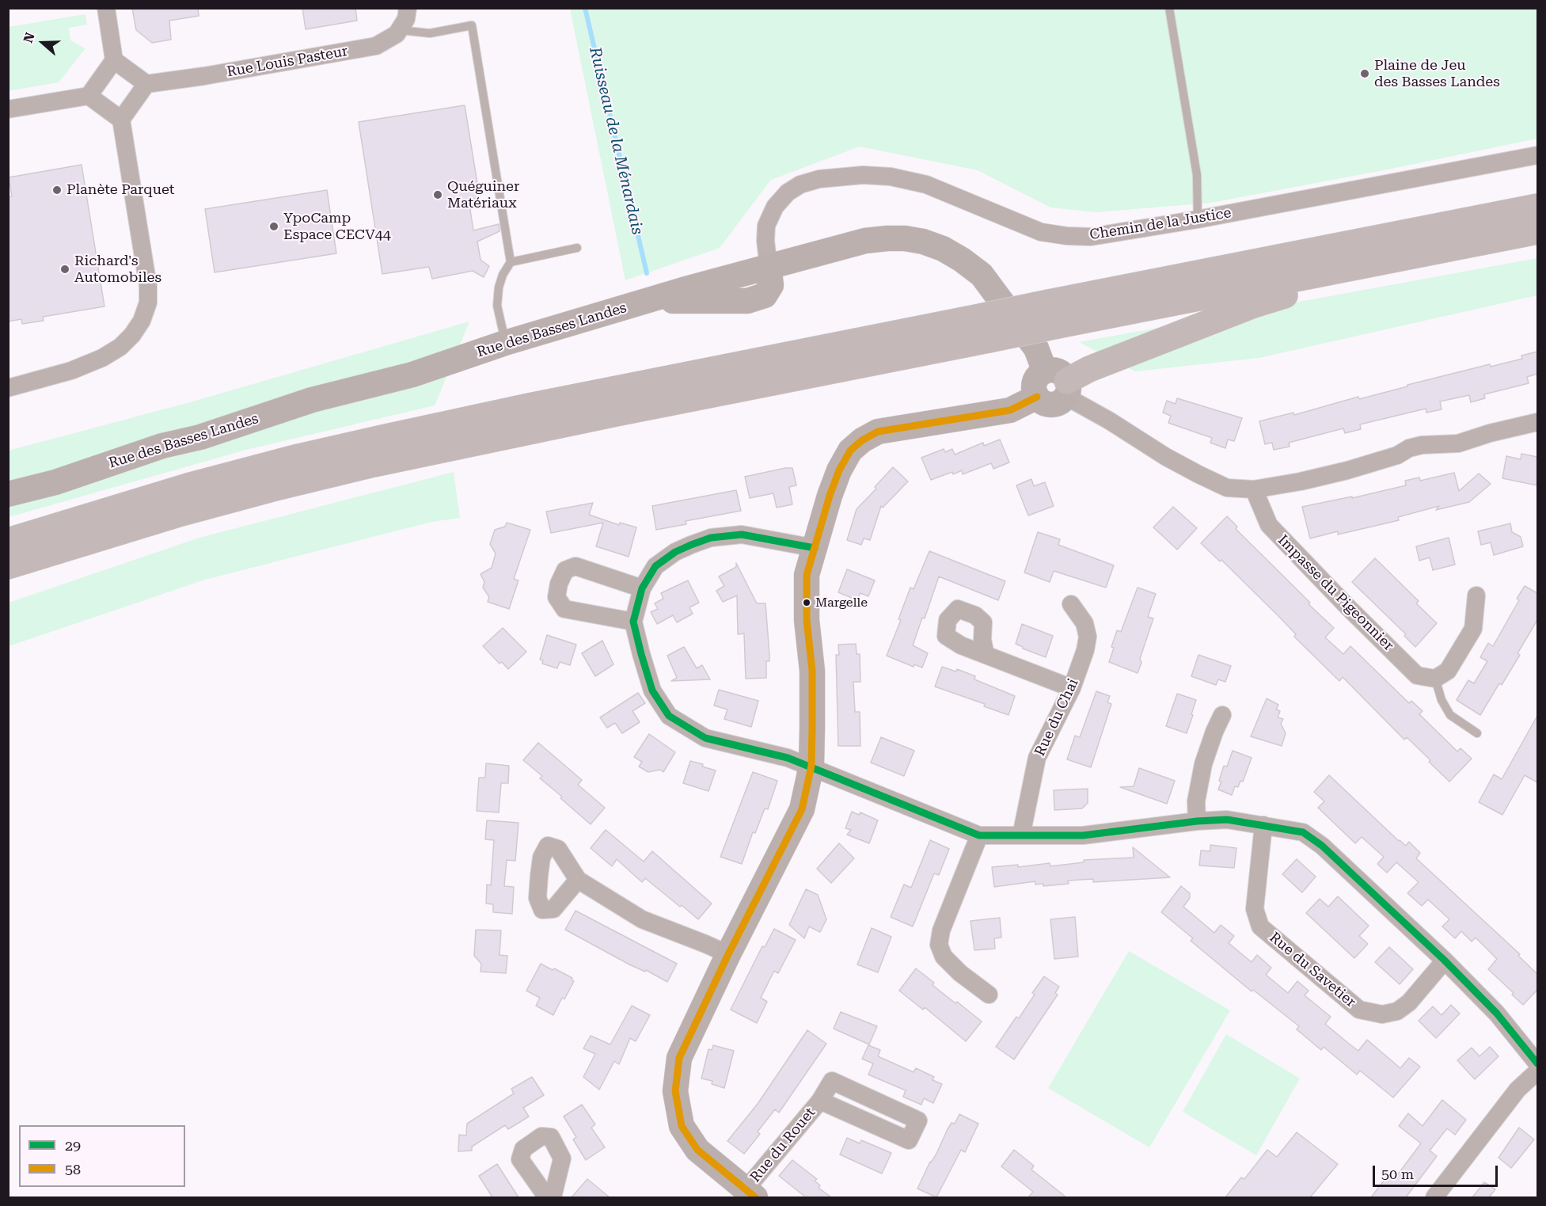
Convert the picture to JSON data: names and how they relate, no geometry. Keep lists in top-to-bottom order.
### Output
{
  "streets": {
    "street": [
      "Rue Louis Pasteur",
      "Chemin de la Justice",
      "Rue des Basses Landes",
      "Impasse du Pigeonnier",
      "Rue du Chai",
      "Rue du Savetier",
      "Rue du Rouet"
    ]
  },
  "crossings": [
    ["Chemin de la Justice", "Rue des Basses Landes"]
  ],
  "water": ["Ruisseau de la Ménardais"],
  "places": [
    "Plaine de Jeu des Basses Landes",
    "Planète Parquet",
    "Quéguiner Matériaux",
    "YpoCamp Espace CECV44",
    "Richard's Automobiles",
    "Margelle"
  ],
  "lines": ["transit line 58", "transit line 29"],
  "legend": ["29", "58"],
  "scale_bar": "50 m",
  "north": "left"
}
